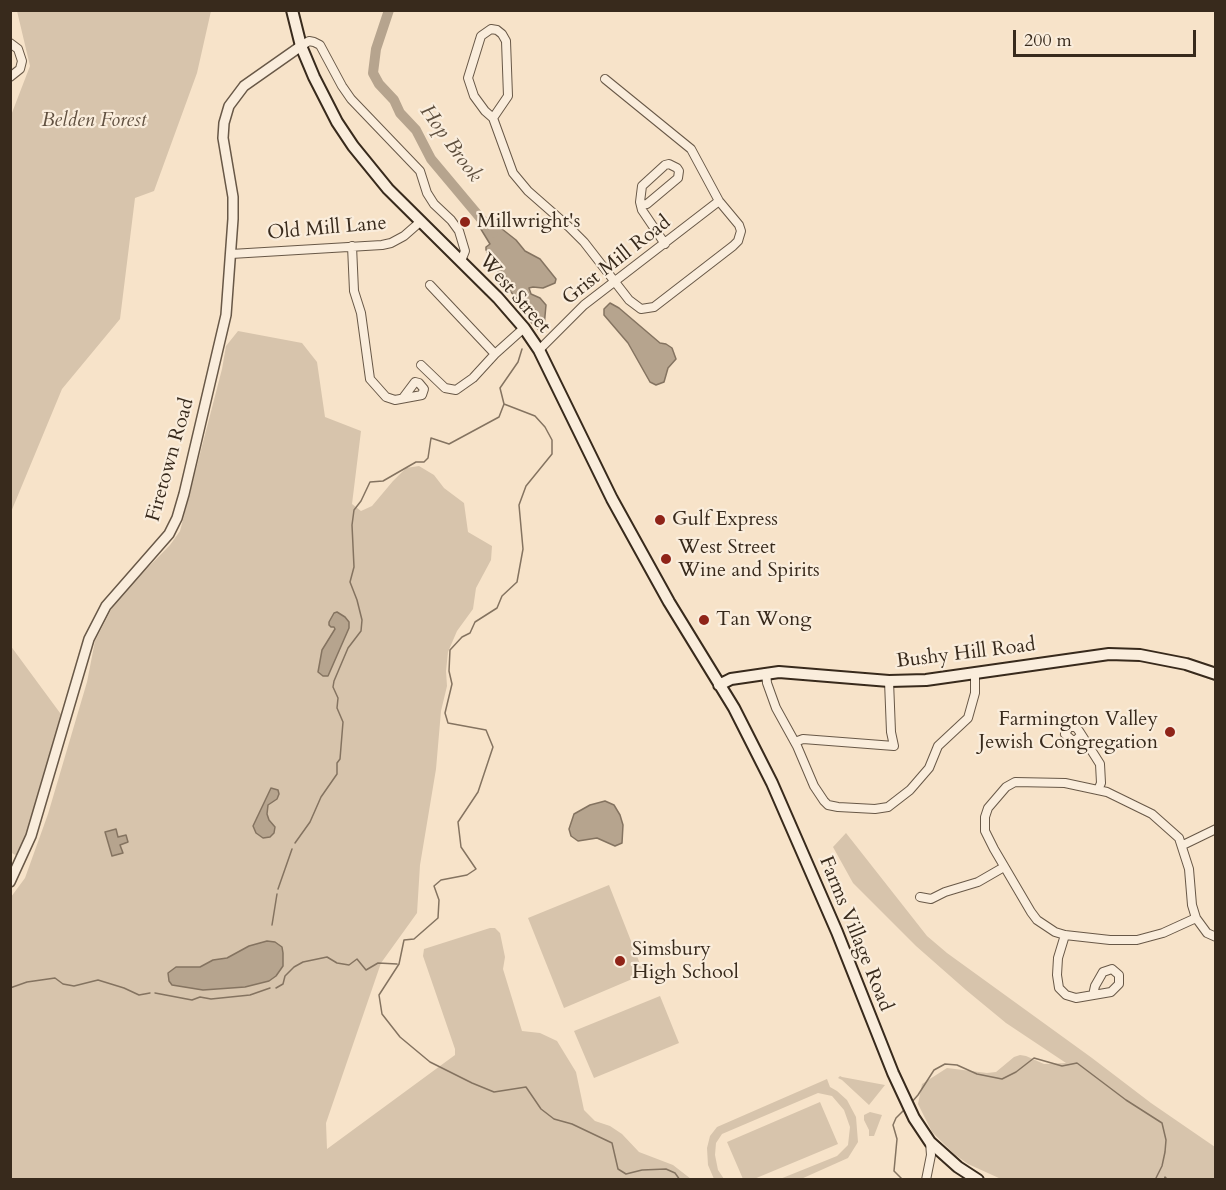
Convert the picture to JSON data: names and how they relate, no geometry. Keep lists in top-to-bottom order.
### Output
{
  "streets": {
    "main road": ["West Street", "Bushy Hill Road", "Farms Village Road"],
    "street": ["Old Mill Lane", "Grist Mill Road", "Firetown Road"]
  },
  "crossings": [
    ["Old Mill Lane", "West Street"],
    ["Old Mill Lane", "Firetown Road"],
    ["Grist Mill Road", "West Street"],
    ["West Street", "Firetown Road"],
    ["West Street", "Bushy Hill Road"],
    ["West Street", "Farms Village Road"],
    ["Bushy Hill Road", "Farms Village Road"]
  ],
  "water": ["Hop Brook"],
  "parks": ["Belden Forest"],
  "places": [
    "Millwright's",
    "Gulf Express",
    "West Street Wine and Spirits",
    "Tan Wong",
    "Farmington Valley Jewish Congregation",
    "Simsbury High School"
  ],
  "scale_bar": "200 m"
}
